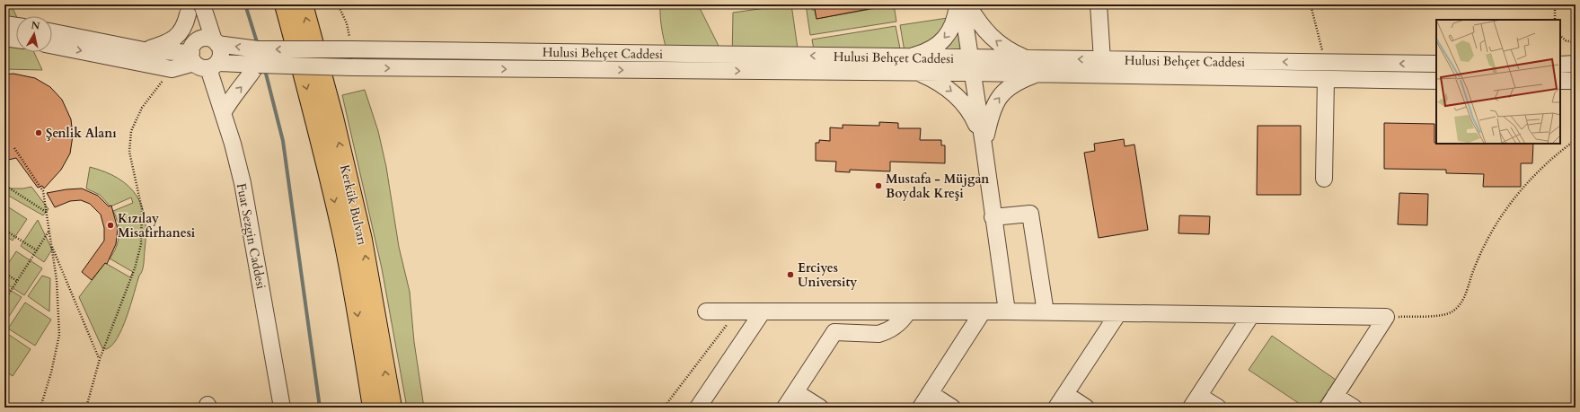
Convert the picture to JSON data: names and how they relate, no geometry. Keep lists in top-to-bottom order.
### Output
{
  "streets": {
    "main road": ["Kerkük Bulvarı"],
    "street": ["Hulusi Behçet Caddesi", "Fuat Sezgin Caddesi"]
  },
  "places": [
    "Şenlik Alanı",
    "Mustafa - Müjgan Boydak Kreşi",
    "Kızılay Misafirhanesi",
    "Erciyes University"
  ],
  "north": "top"
}
